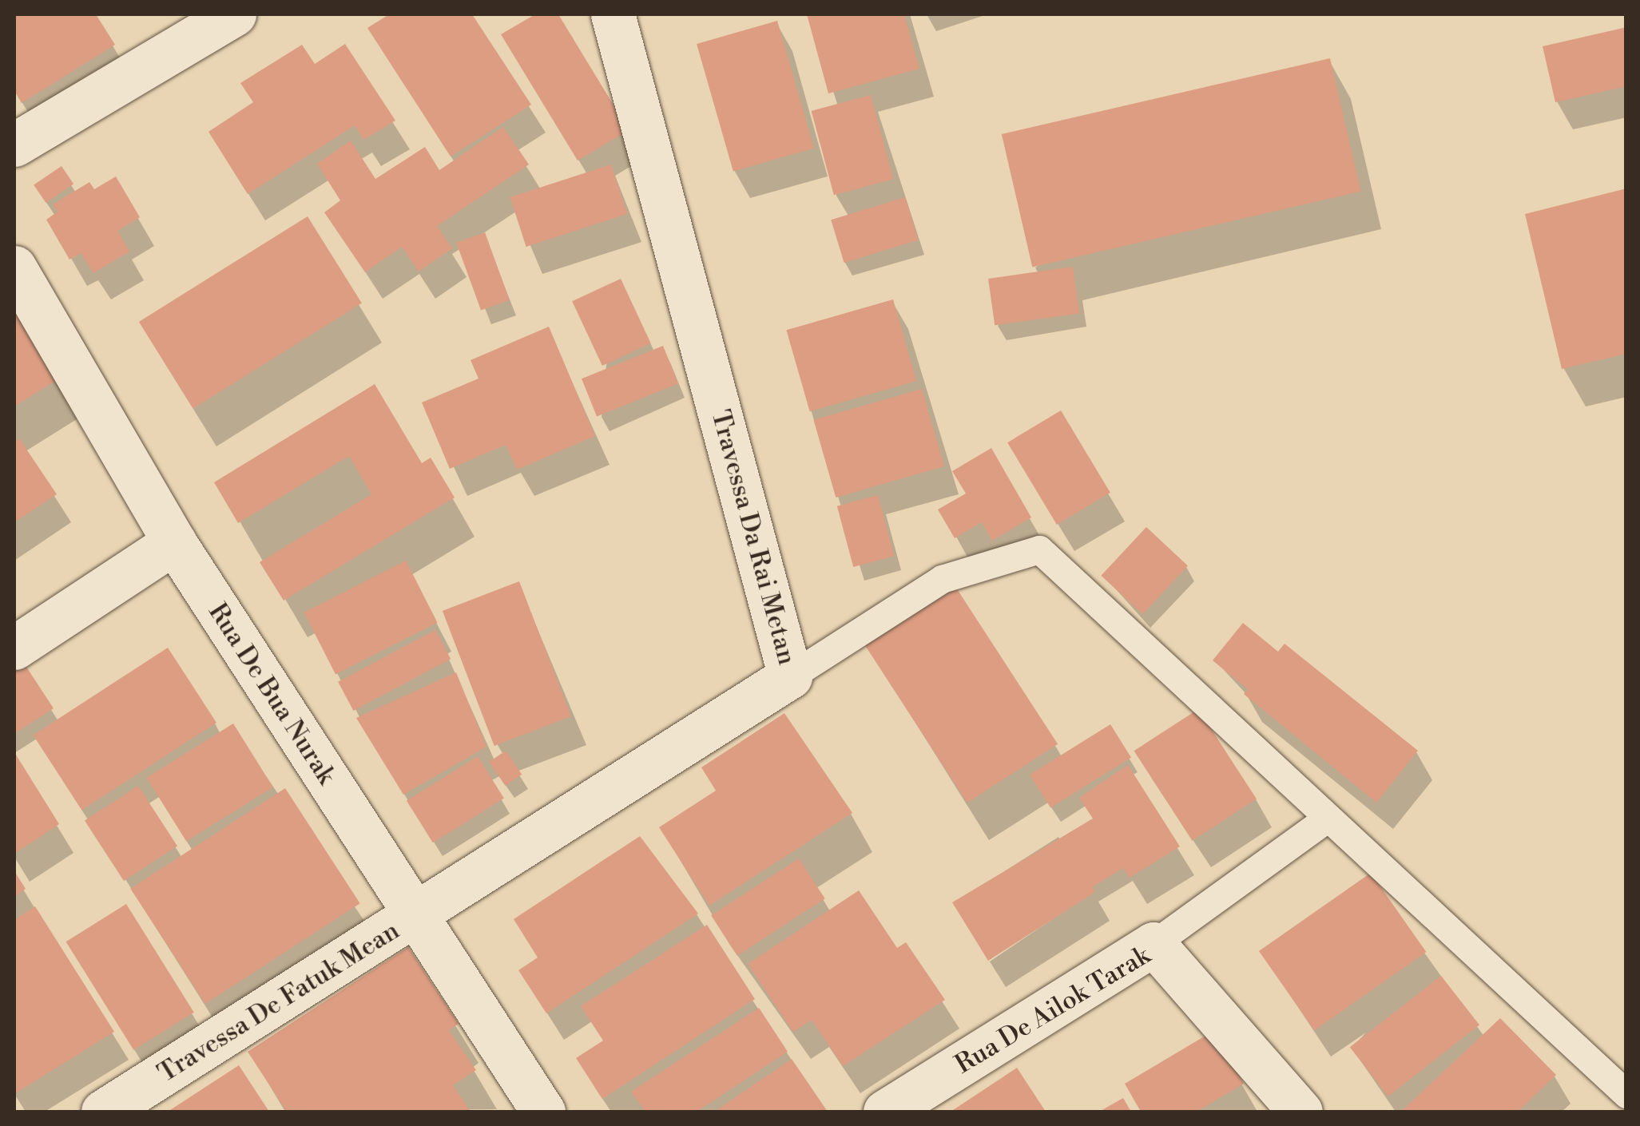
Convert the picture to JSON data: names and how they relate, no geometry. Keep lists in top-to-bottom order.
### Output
{
  "streets": {
    "street": [
      "Travessa Da Rai Metan",
      "Rua De Bua Nurak",
      "Travessa De Fatuk Mean",
      "Rua De Ailok Tarak"
    ]
  },
  "crossings": [
    ["Travessa Da Rai Metan", "Rua De Bua Nurak"],
    ["Travessa Da Rai Metan", "Travessa De Fatuk Mean"],
    ["Rua De Bua Nurak", "Travessa De Fatuk Mean"]
  ]
}
